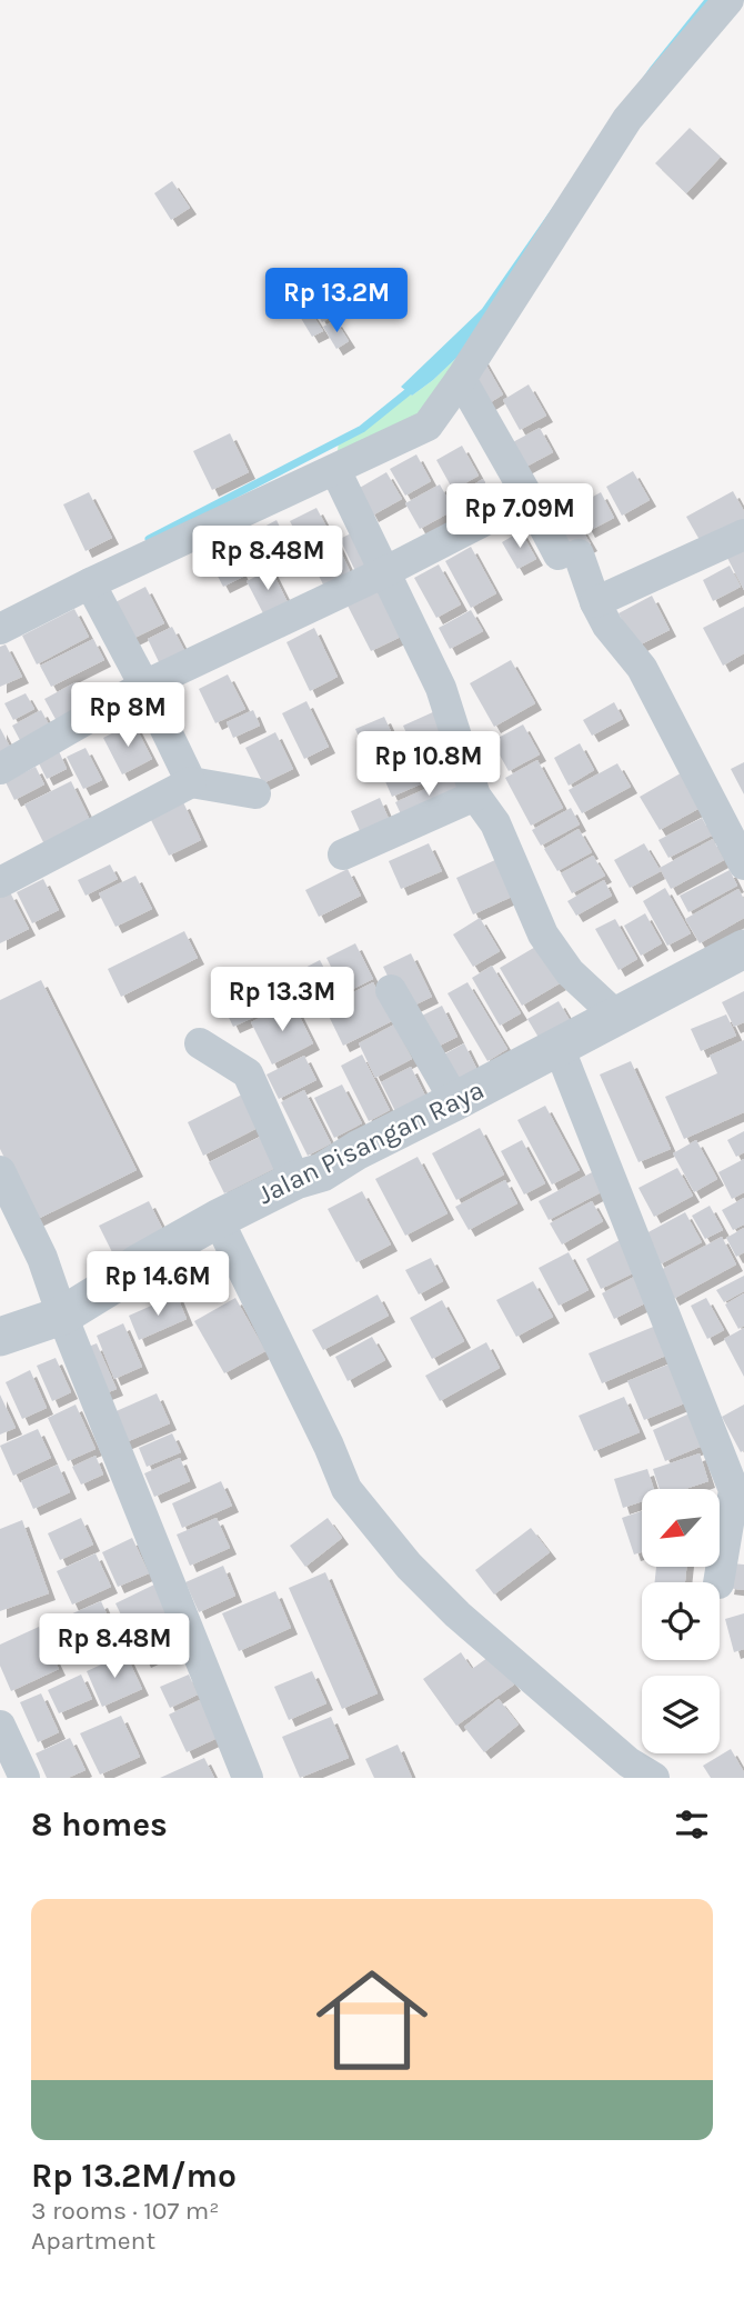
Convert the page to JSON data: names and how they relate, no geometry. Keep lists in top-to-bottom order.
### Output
{
  "streets": {
    "street": ["Jalan Pisangan Raya"]
  },
  "north": "bottom left",
  "page": {
    "price": [
      "Rp 13.2M",
      "Rp 7.09M",
      "Rp 8.48M",
      "Rp 8M",
      "Rp 10.8M",
      "Rp 13.3M",
      "Rp 14.6M",
      "Rp 8.48M"
    ],
    "heading": "8 homes",
    "list": [
      {
        "name": "Rp 13.2M/mo",
        "note": "3 rooms · 107 m² · Apartment"
      }
    ]
  }
}
